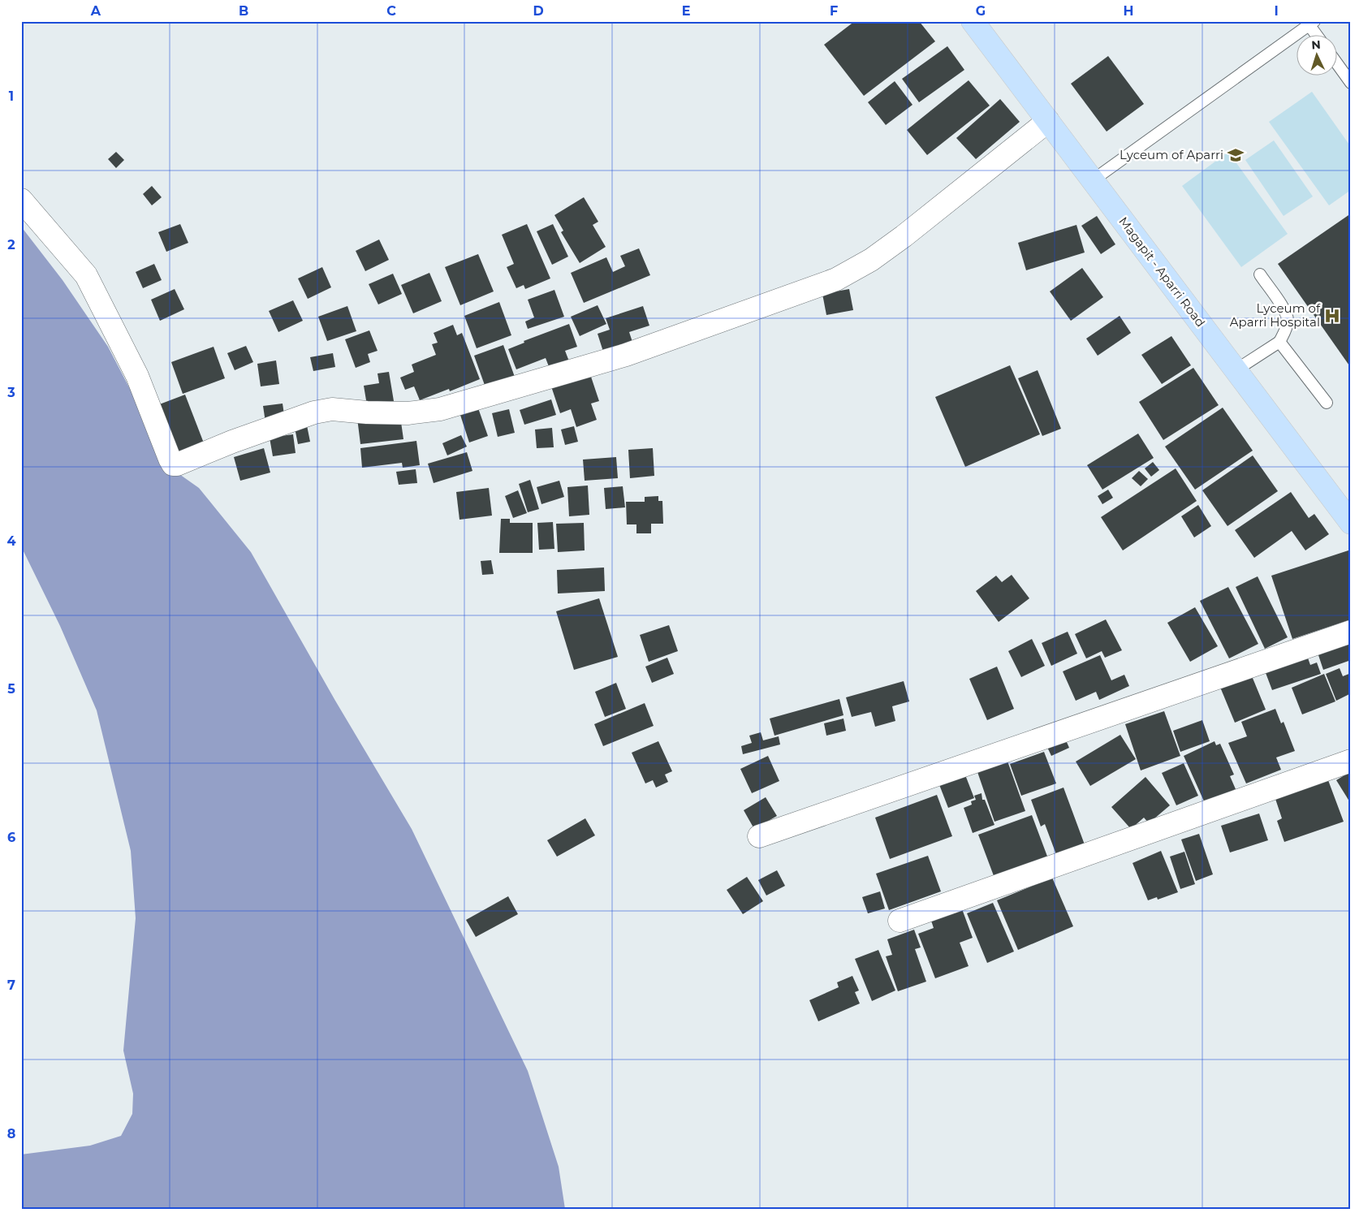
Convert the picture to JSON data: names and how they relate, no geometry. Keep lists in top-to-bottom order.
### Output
{
  "streets": {
    "main road": ["Magapit - Aparri Road"]
  },
  "places": {
    "school or university": ["Lyceum of Aparri"],
    "hospital": ["Lyceum of Aparri Hospital"]
  },
  "north": "top",
  "grid": {
    "columns": [
      "A",
      "B",
      "C",
      "D",
      "E",
      "F",
      "G",
      "H",
      "I"
    ],
    "rows": [
      "1",
      "2",
      "3",
      "4",
      "5",
      "6",
      "7",
      "8"
    ]
  }
}
